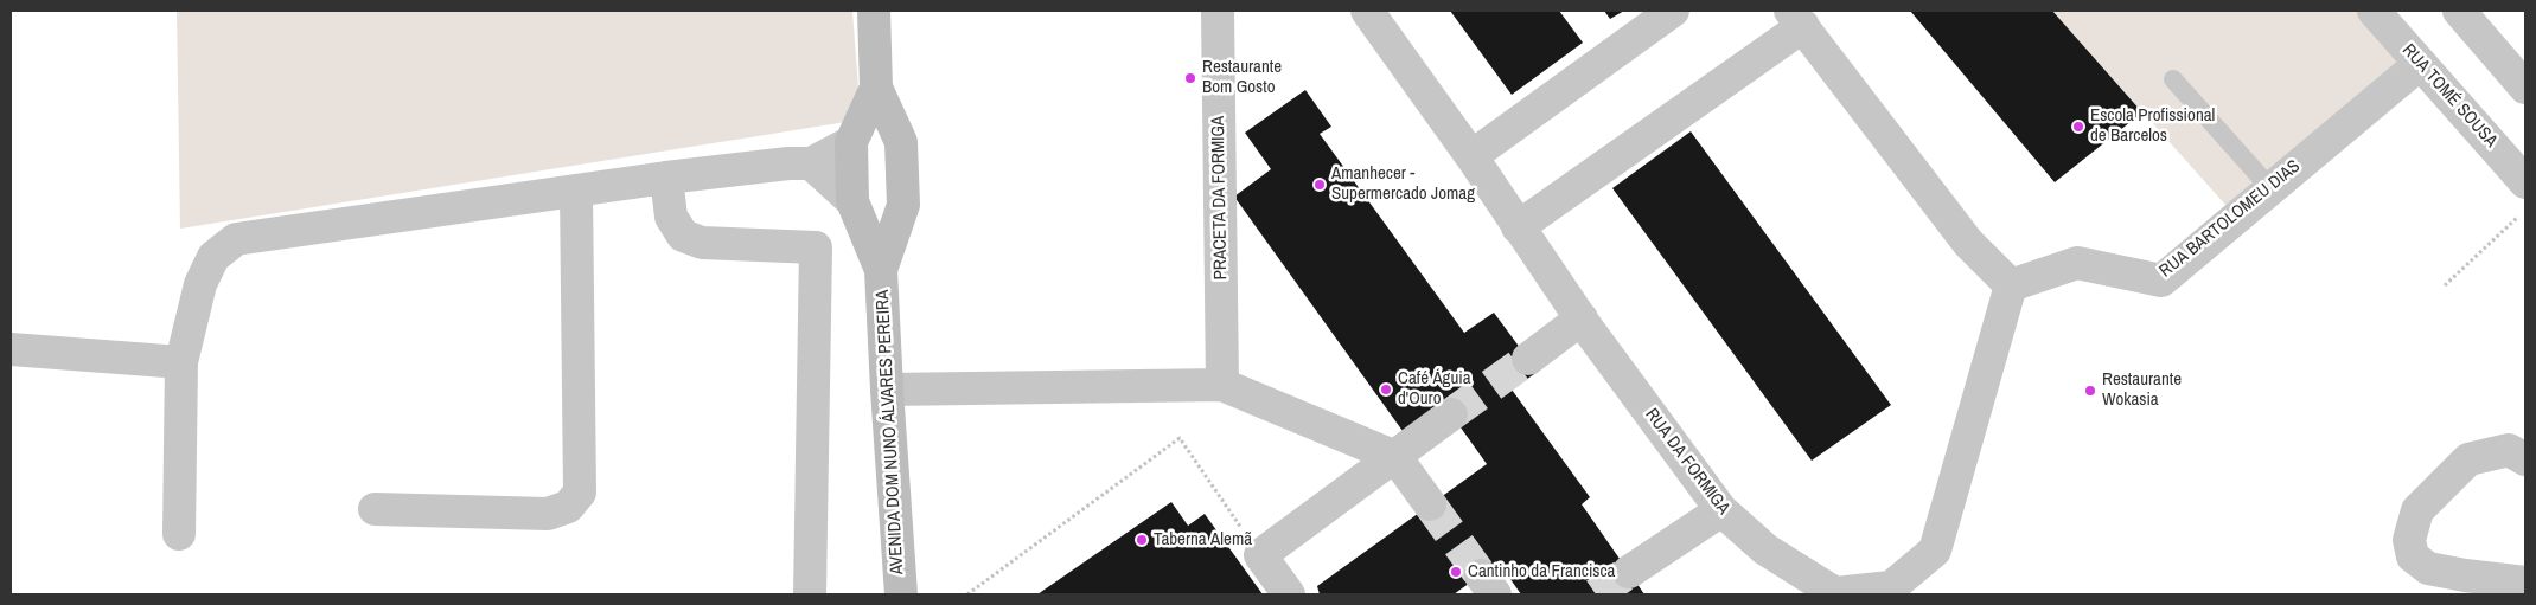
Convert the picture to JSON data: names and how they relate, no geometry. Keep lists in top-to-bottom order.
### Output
{
  "streets": {
    "main road": ["AVENIDA DOM NUNO ÁLVARES PEREIRA"],
    "street": [
      "RUA TOMÉ SOUSA",
      "PRACETA DA FORMIGA",
      "RUA BARTOLOMEU DIAS",
      "RUA DA FORMIGA"
    ]
  },
  "crossings": [
    ["RUA TOMÉ SOUSA", "RUA BARTOLOMEU DIAS"],
    ["RUA BARTOLOMEU DIAS", "RUA DA FORMIGA"]
  ],
  "places": [
    "Restaurante Bom Gosto",
    "Escola Profissional de Barcelos",
    "Amanhecer - Supermercado Jomag",
    "Café Águia d'Ouro",
    "Restaurante Wokasia",
    "Taberna Alemã",
    "Cantinho da Francisca"
  ]
}
